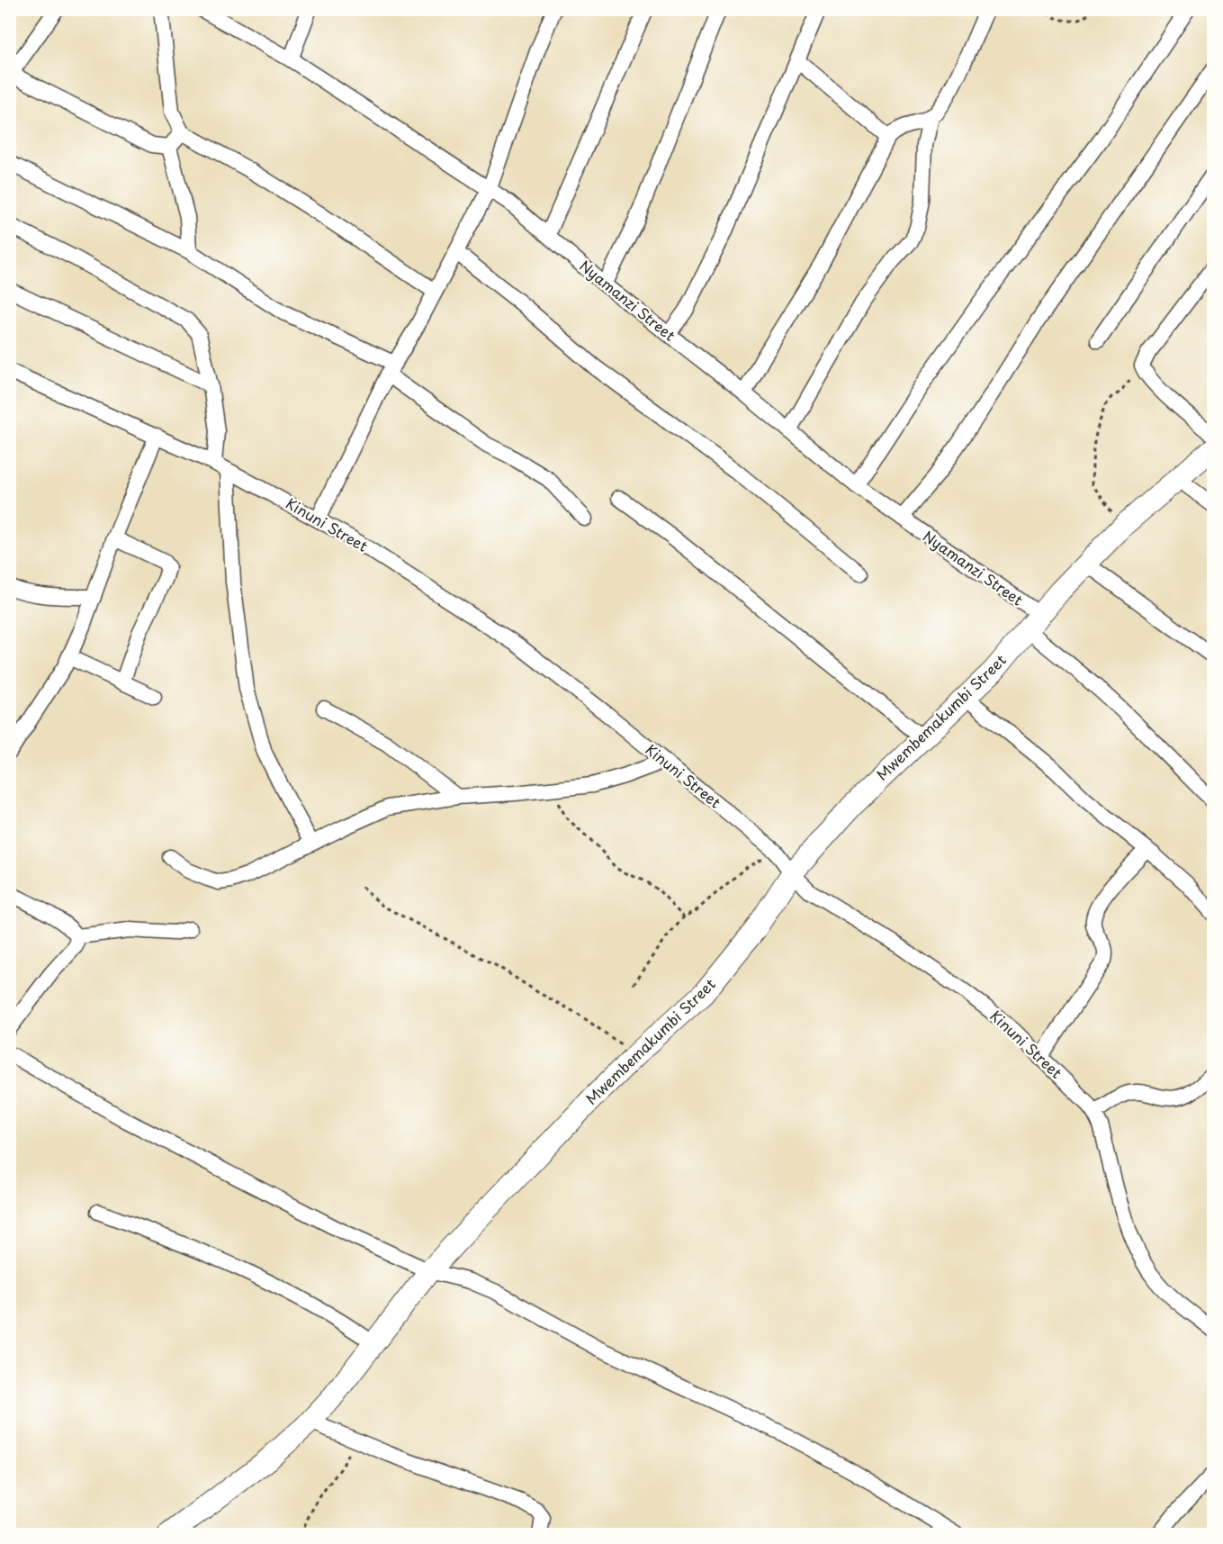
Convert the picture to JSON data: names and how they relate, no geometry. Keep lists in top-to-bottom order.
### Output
{
  "streets": {
    "street": ["Nyamanzi Street", "Kinuni Street", "Mwembemakumbi Street"]
  },
  "crossings": [
    ["Nyamanzi Street", "Mwembemakumbi Street"],
    ["Kinuni Street", "Mwembemakumbi Street"]
  ]
}
